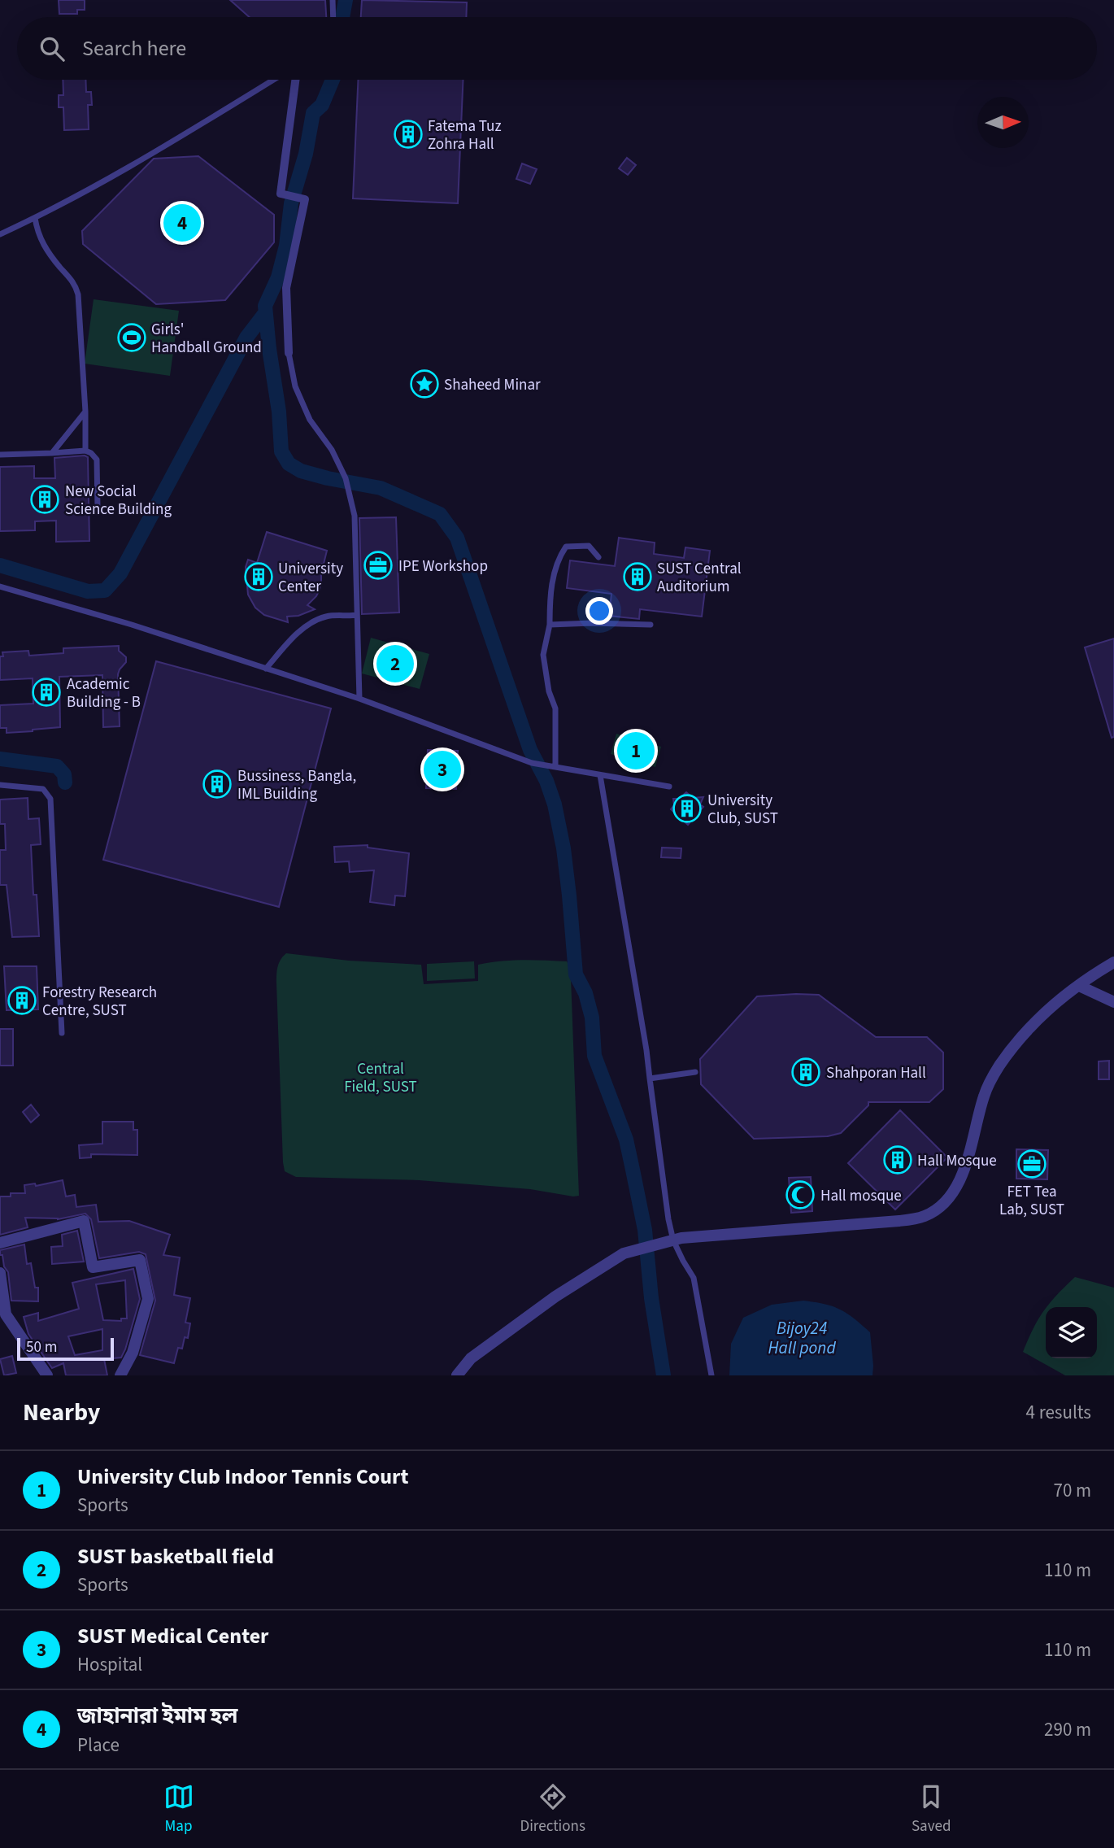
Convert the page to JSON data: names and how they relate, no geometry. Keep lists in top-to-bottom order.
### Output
{
  "water": ["Bijoy24 Hall pond"],
  "parks": ["Central Field, SUST"],
  "places": {
    "building": [
      "Fatema Tuz Zohra Hall",
      "New Social Science Building",
      "University Center",
      "SUST Central Auditorium",
      "Academic Building - B",
      "Bussiness, Bangla, IML Building",
      "University Club, SUST",
      "Forestry Research Centre, SUST",
      "Shahporan Hall",
      "Hall Mosque"
    ],
    "sports": ["Girls' Handball Ground"],
    "place": ["Shaheed Minar"],
    "office": ["IPE Workshop", "FET Tea Lab, SUST"],
    "mosque": ["Hall mosque"]
  },
  "scale_bar": "50 m",
  "north": "right",
  "page": {
    "search": "Search here",
    "pins": [
      "4",
      "2",
      "1",
      "3"
    ],
    "scale": "50 m",
    "heading": ["Nearby", "4 results"],
    "list": [
      {
        "mark": "1",
        "name": "University Club Indoor Tennis Court",
        "note": "Sports",
        "value": "70 m"
      },
      {
        "mark": "2",
        "name": "SUST basketball field",
        "note": "Sports",
        "value": "110 m"
      },
      {
        "mark": "3",
        "name": "SUST Medical Center",
        "note": "Hospital",
        "value": "110 m"
      },
      {
        "mark": "4",
        "name": "জাহানারা ইমাম হল",
        "note": "Place",
        "value": "290 m"
      }
    ],
    "nav": ["Map", "Directions", "Saved"]
  }
}
